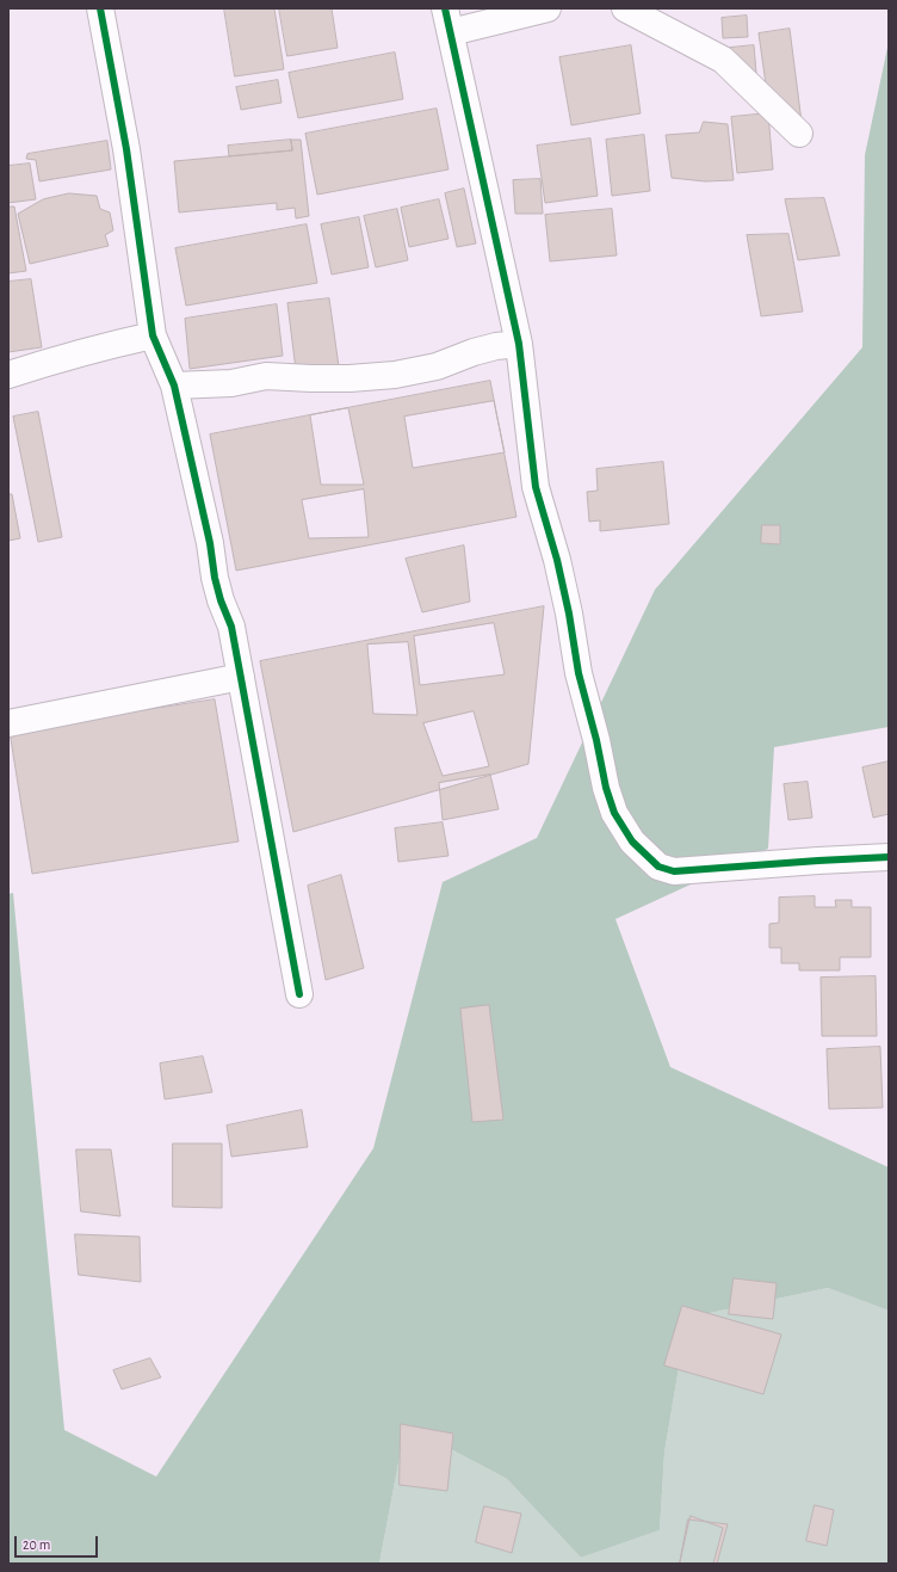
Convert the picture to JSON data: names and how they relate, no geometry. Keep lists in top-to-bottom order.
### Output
{
  "scale_bar": "20 m"
}
